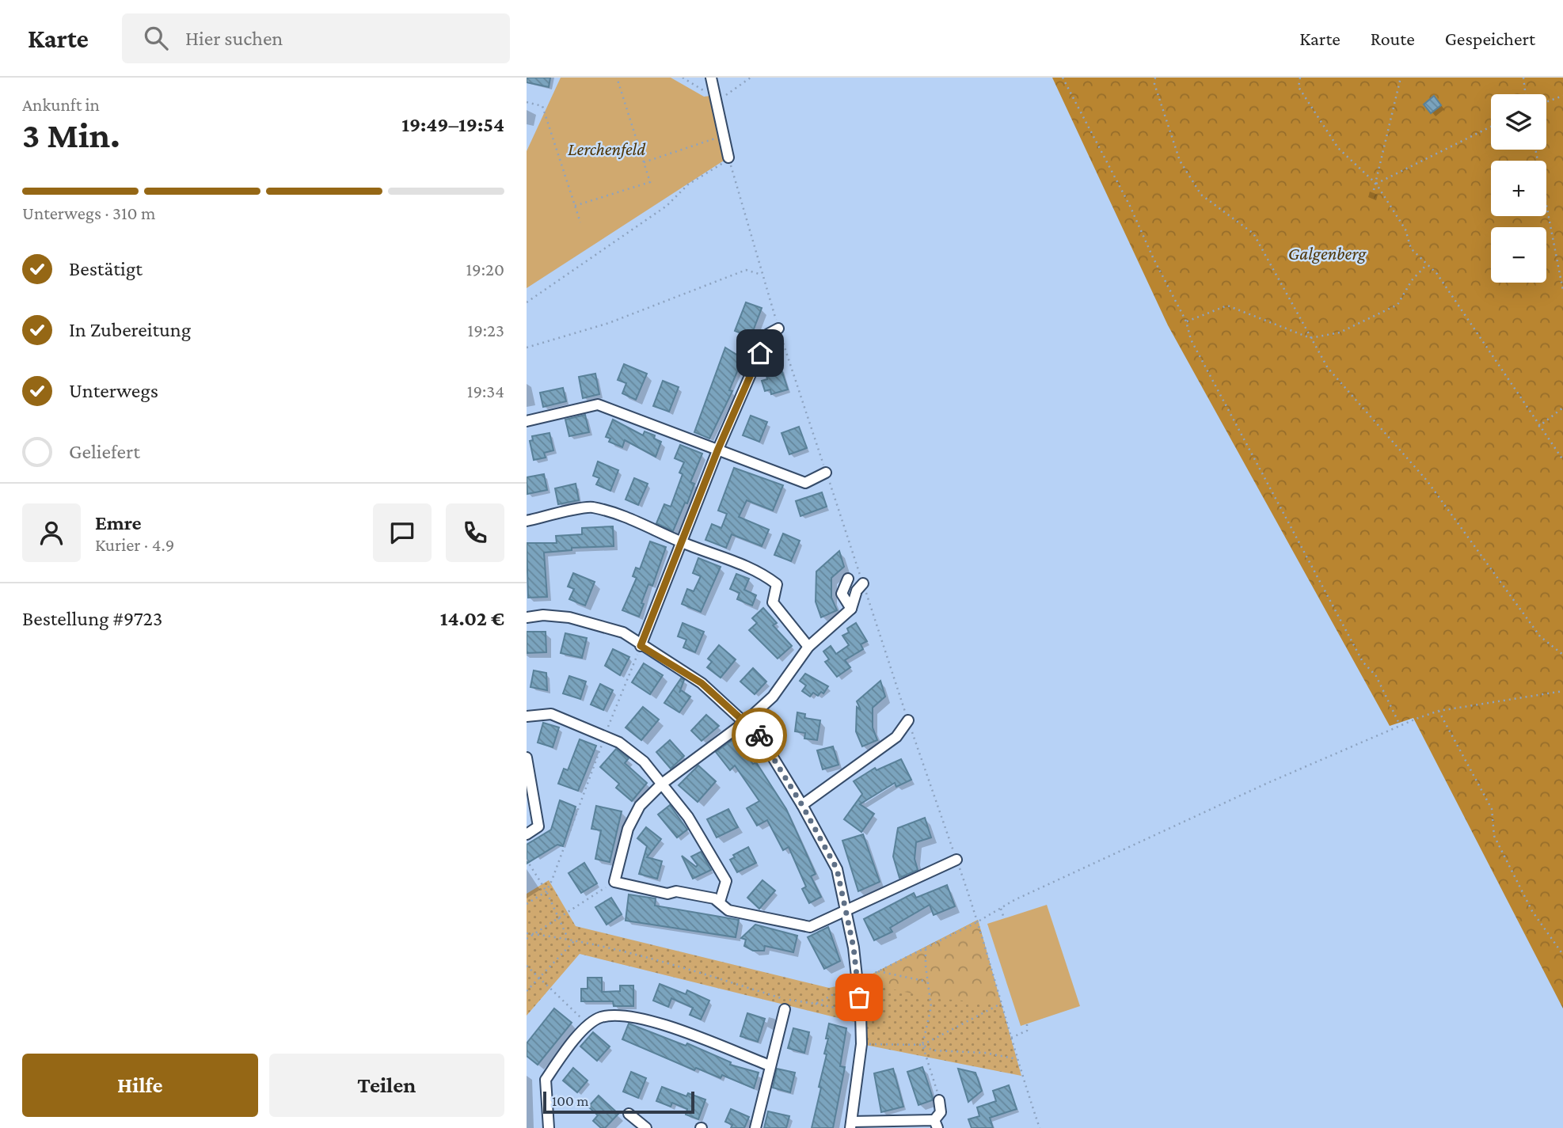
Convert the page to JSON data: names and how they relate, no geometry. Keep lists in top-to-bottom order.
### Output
{
  "parks": ["Lerchenfeld", "Galgenberg"],
  "scale_bar": "100 m",
  "page": {
    "header": "Karte",
    "search": "Hier suchen",
    "nav": ["Karte", "Route", "Gespeichert"],
    "heading": ["3 Min.", "Ankunft in", "19:49–19:54"],
    "panel": [
      "Emre",
      "Kurier · 4.9",
      "Bestellung #9723",
      "14.02 €"
    ],
    "map_buttons": ["+", "−"],
    "bar": "Unterwegs · 310 m",
    "list": [
      ["Bestätigt", "19:20"],
      ["In Zubereitung", "19:23"],
      ["Unterwegs", "19:34"],
      "Geliefert"
    ],
    "buttons": ["Hilfe", "Teilen"],
    "scale": "100 m"
  }
}
